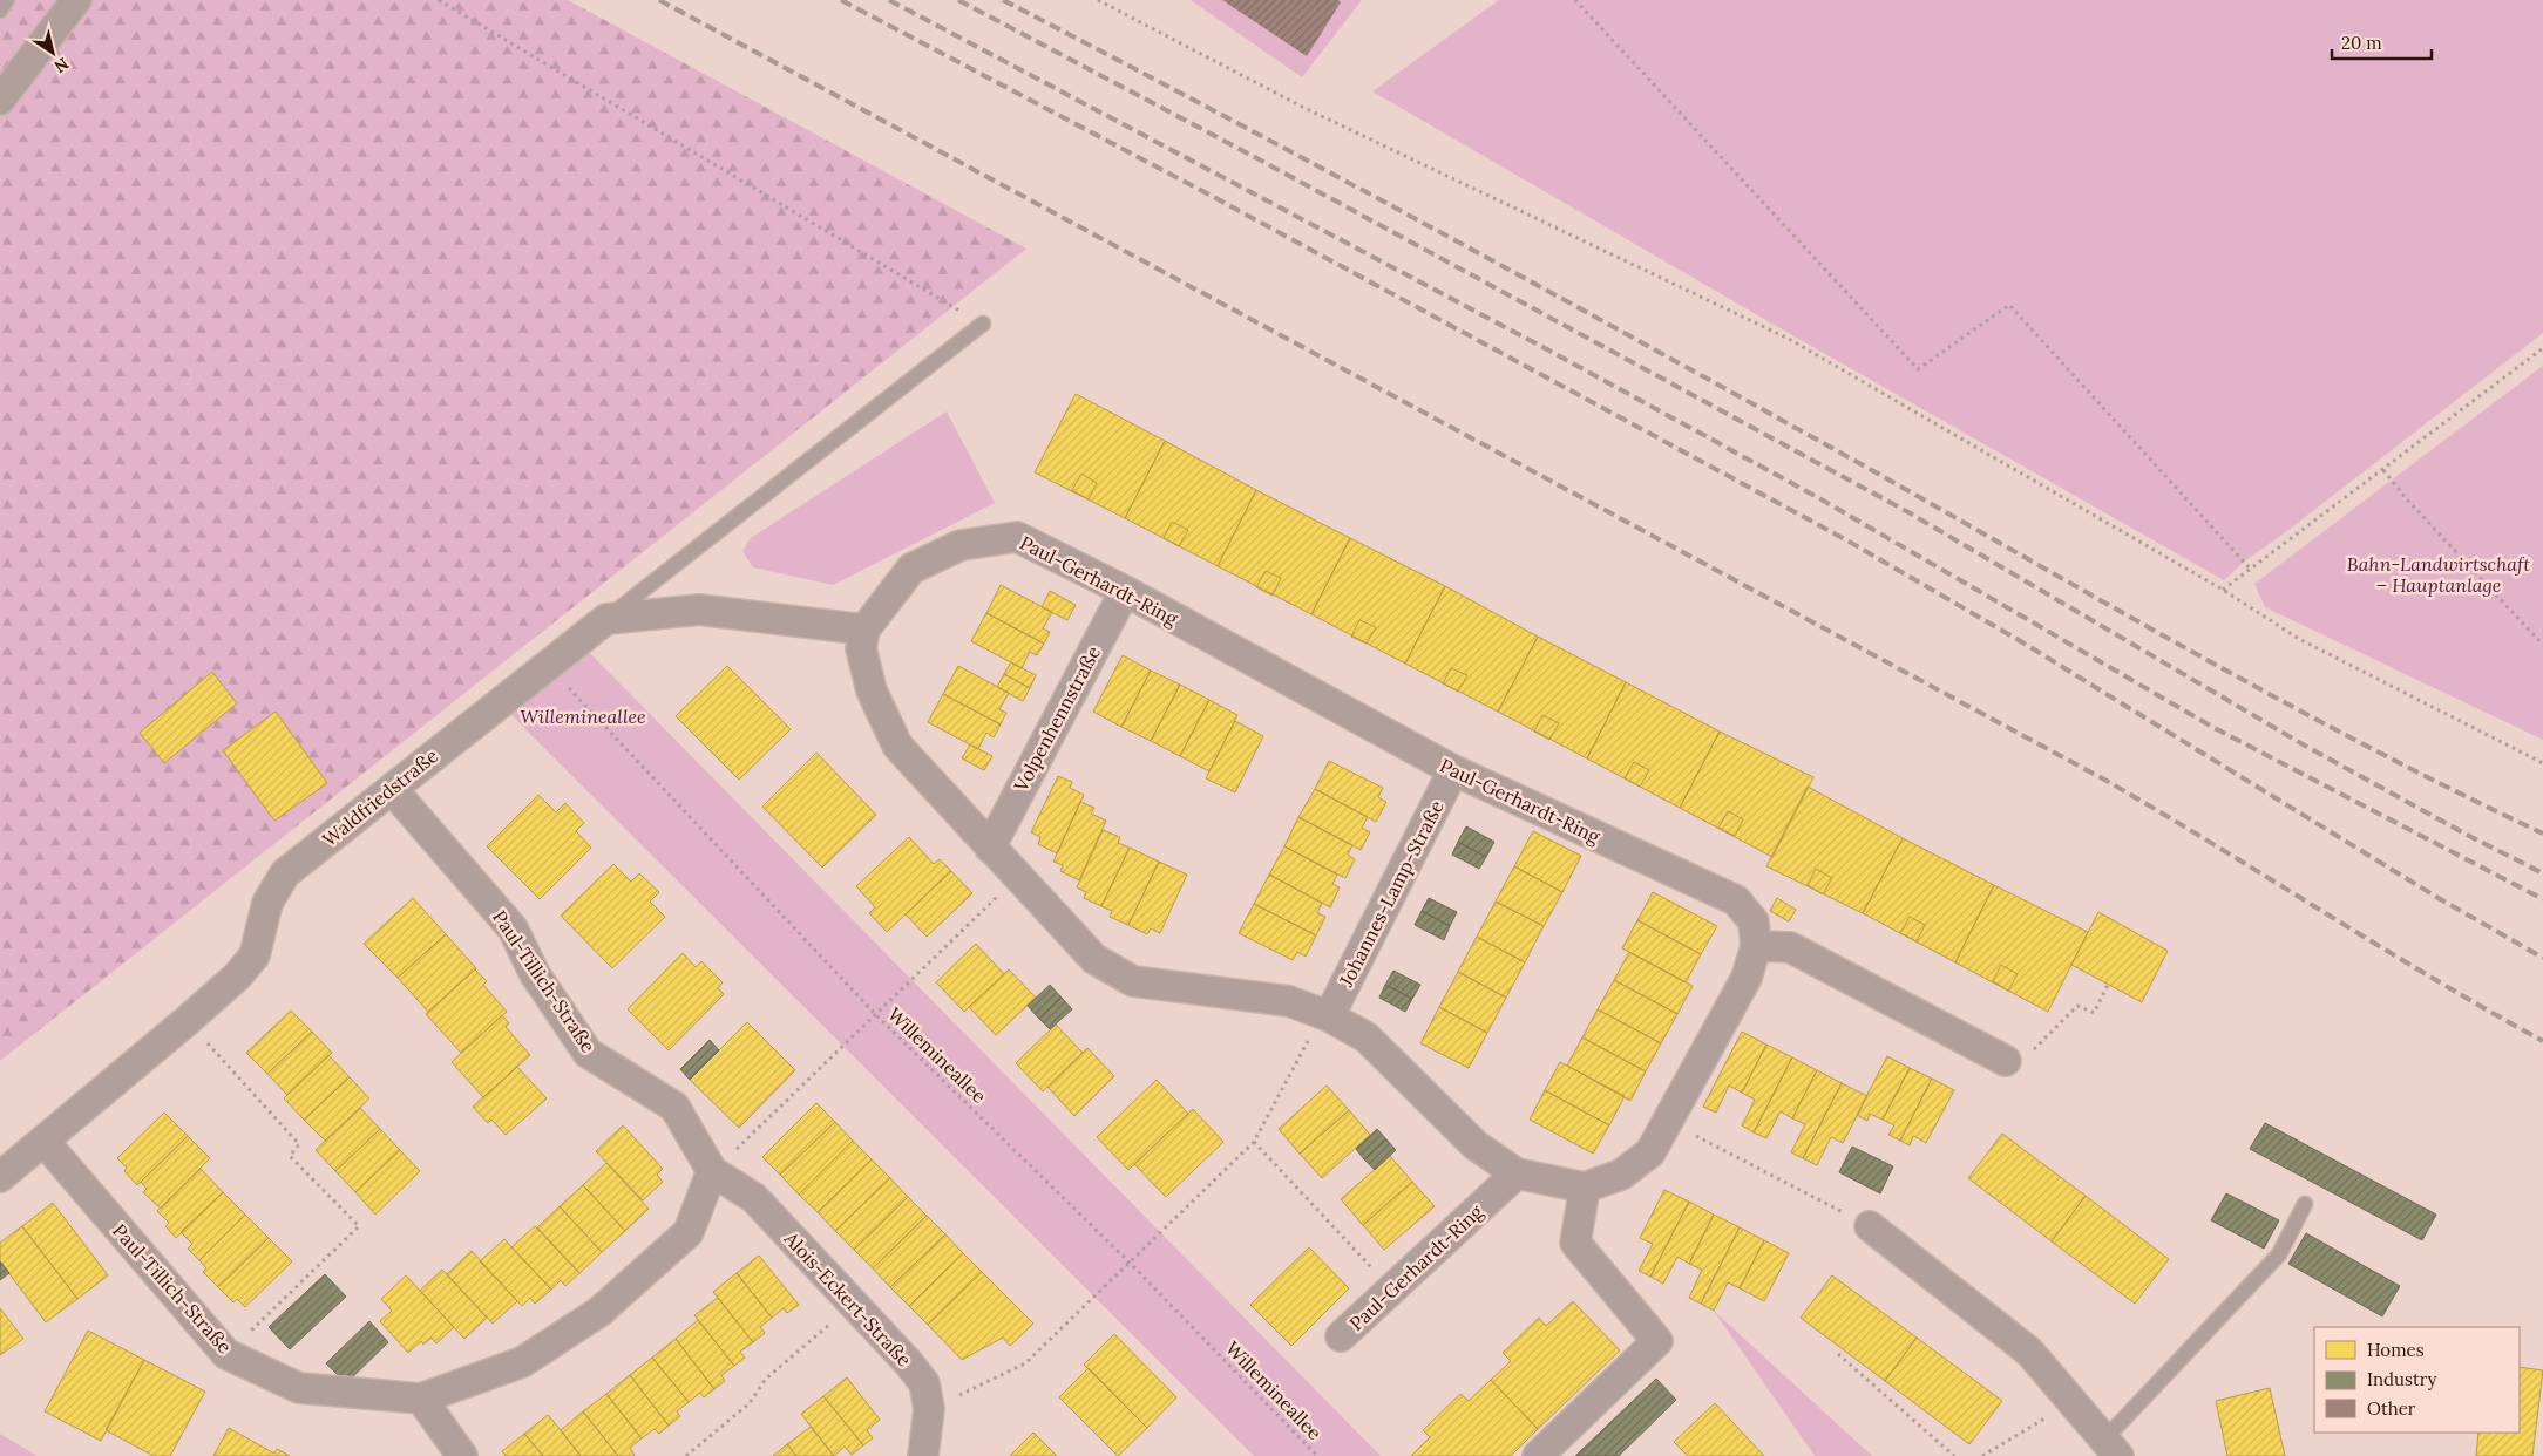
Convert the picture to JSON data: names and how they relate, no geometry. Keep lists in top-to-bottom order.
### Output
{
  "streets": {
    "street": [
      "Paul-Gerhardt-Ring",
      "Volpenhennstraße",
      "Waldfriedstraße",
      "Johannes-Lamp-Straße",
      "Paul-Tillich-Straße",
      "Alois-Eckert-Straße"
    ],
    "path": ["Willemineallee"]
  },
  "crossings": [
    ["Paul-Gerhardt-Ring", "Volpenhennstraße"],
    ["Paul-Gerhardt-Ring", "Johannes-Lamp-Straße"],
    ["Waldfriedstraße", "Paul-Tillich-Straße"],
    ["Waldfriedstraße", "Willemineallee"],
    ["Paul-Tillich-Straße", "Alois-Eckert-Straße"]
  ],
  "parks": ["Bahn-Landwirtschaft – Hauptanlage", "Willemineallee"],
  "legend": ["Homes", "Industry", "Other"],
  "scale_bar": "20 m",
  "north": "bottom right"
}
